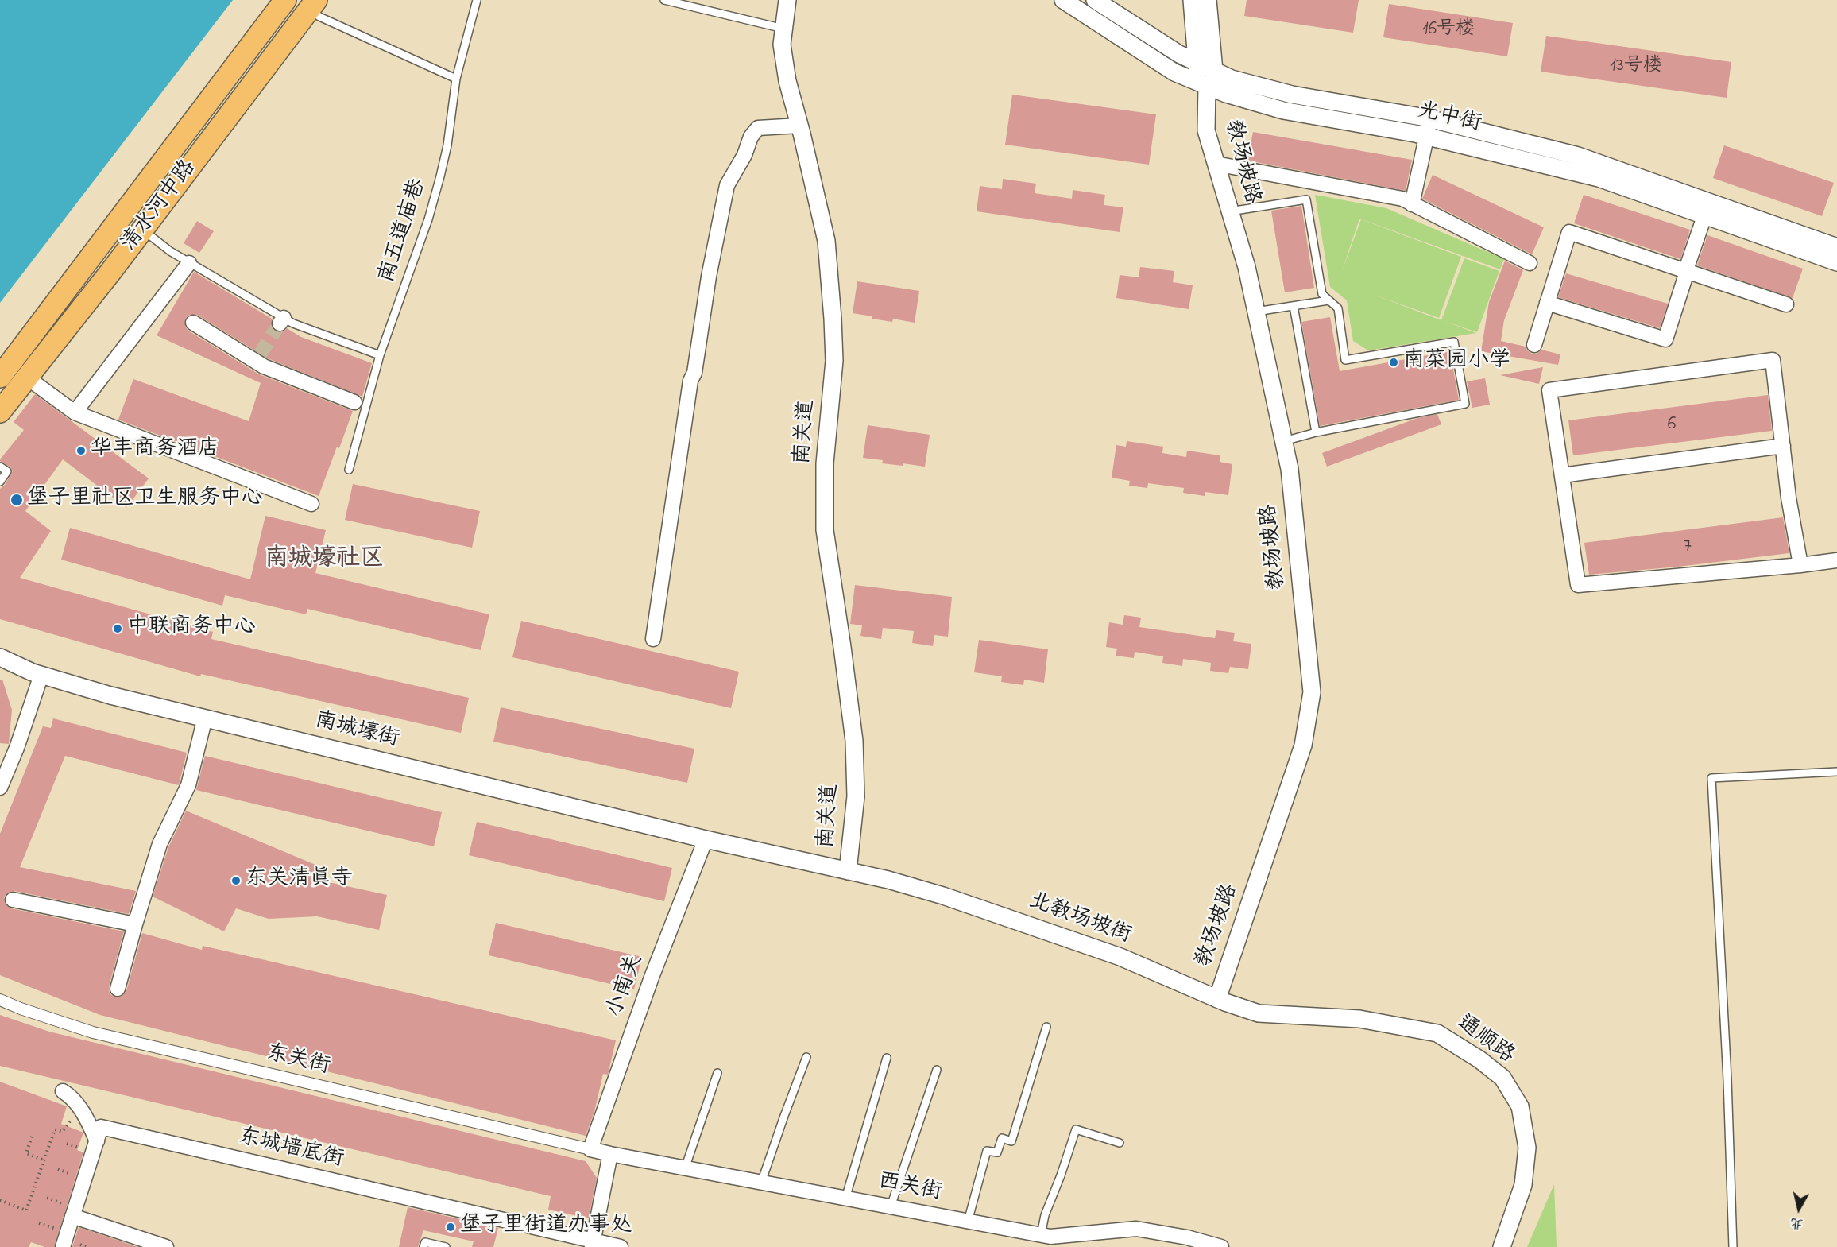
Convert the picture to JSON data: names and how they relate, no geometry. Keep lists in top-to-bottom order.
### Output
{
  "streets": {
    "main road": ["清水河中路"],
    "street": [
      "光中街",
      "教场坡路",
      "南关道",
      "南城壕街",
      "北教场坡街",
      "小南关",
      "通顺路",
      "东关街",
      "东城墙底街",
      "西关街"
    ],
    "lane": ["南五道庙巷"]
  },
  "crossings": [
    ["光中街", "教场坡路"],
    ["教场坡路", "北教场坡街"],
    ["南关道", "北教场坡街"],
    ["南城壕街", "北教场坡街"],
    ["南城壕街", "小南关"],
    ["北教场坡街", "小南关"],
    ["北教场坡街", "通顺路"],
    ["小南关", "东关街"],
    ["小南关", "西关街"],
    ["东关街", "西关街"]
  ],
  "districts": ["南城壕社区"],
  "places": [
    "南菜园小学",
    "华丰商务酒店",
    "堡子里社区卫生服务中心",
    "中联商务中心",
    "东关清真寺",
    "堡子里街道办事处"
  ],
  "house_numbers": [
    "16号楼",
    "13号楼",
    "6",
    "7"
  ],
  "north": "bottom"
}
